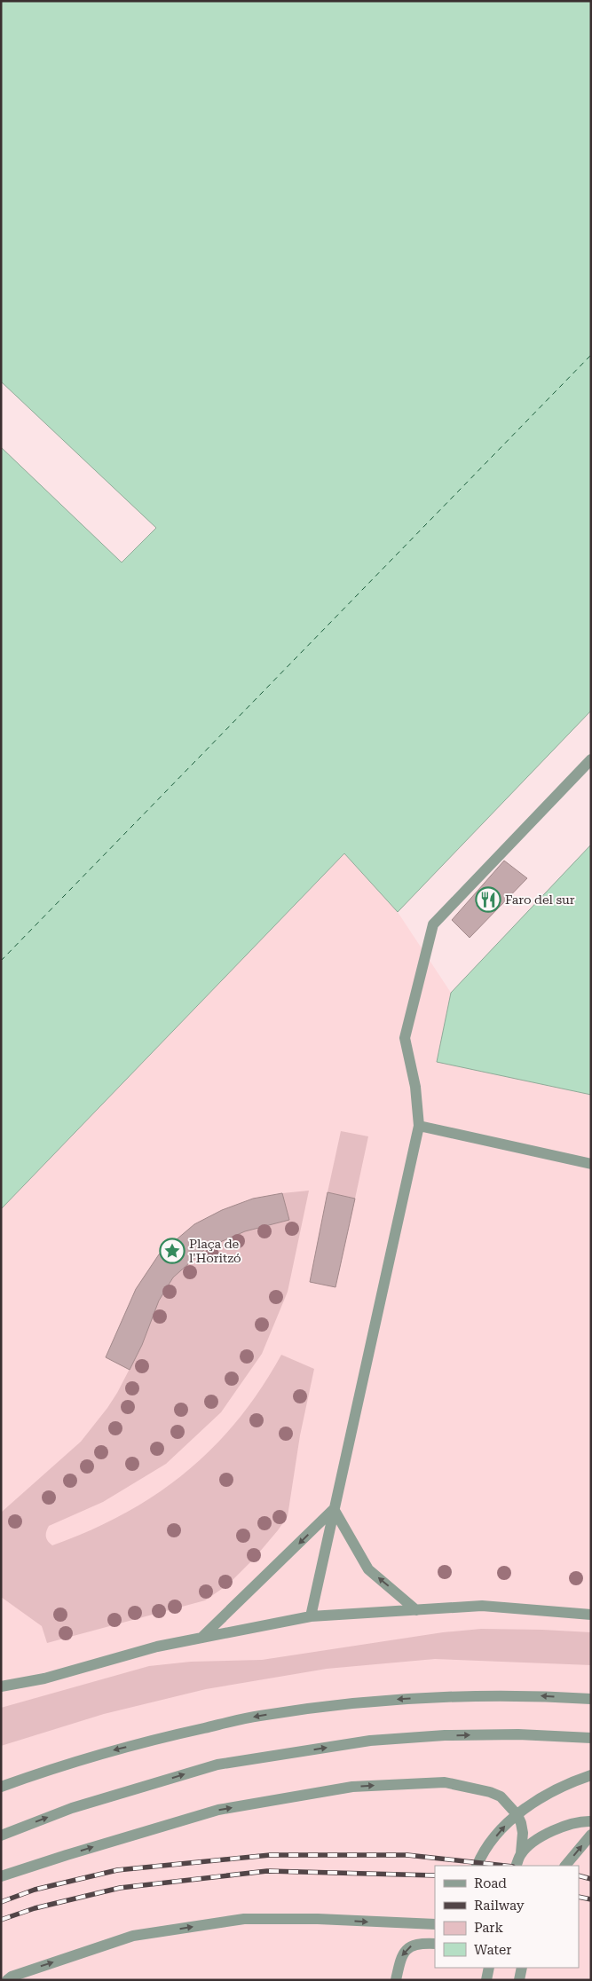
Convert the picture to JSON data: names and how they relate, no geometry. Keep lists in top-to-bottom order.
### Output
{
  "places": {
    "restaurant": ["Faro del sur"],
    "place": ["Plaça de l'Horitzó"]
  },
  "legend": [
    "Road",
    "Railway",
    "Park",
    "Water"
  ]
}
